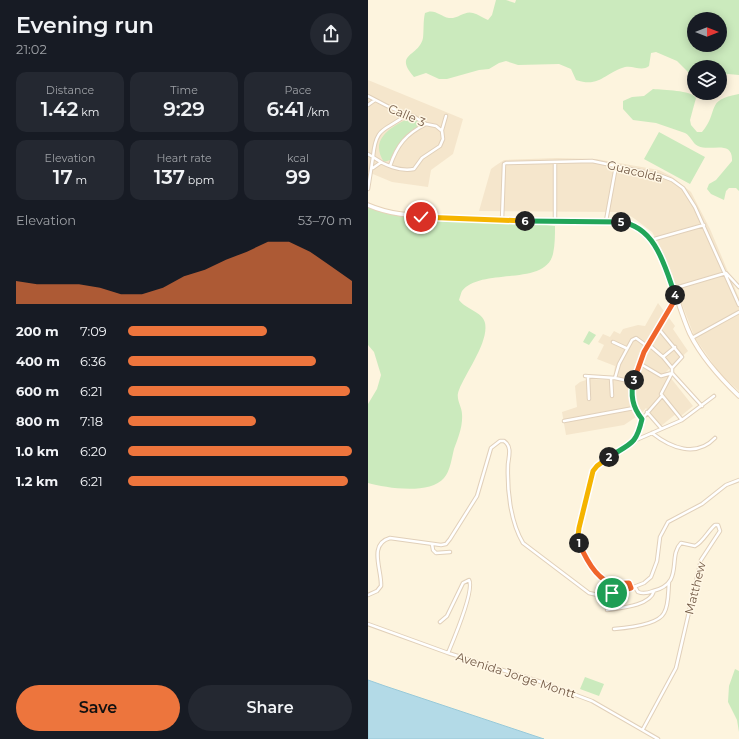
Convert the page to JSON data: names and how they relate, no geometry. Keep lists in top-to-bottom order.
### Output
{
  "streets": {
    "street": [
      "Calle 3",
      "Guacolda",
      "Matthew",
      "Avenida Jorge Montt"
    ]
  },
  "crossings": [
    ["Matthew", "Avenida Jorge Montt"]
  ],
  "north": "right",
  "page": {
    "heading": ["Evening run", "21:02"],
    "stats": [
      ["Distance", "1.42 km"],
      ["Time", "9:29"],
      ["Pace", "6:41 /km"],
      ["Elevation", "17 m"],
      ["Heart rate", "137 bpm"],
      ["kcal", "99"]
    ],
    "chart": ["Elevation", "53–70 m"],
    "pins": [
      "6",
      "5",
      "4",
      "3",
      "2",
      "1"
    ],
    "list": [
      {
        "name": "200 m",
        "note": "7:09"
      },
      {
        "name": "400 m",
        "note": "6:36"
      },
      {
        "name": "600 m",
        "note": "6:21"
      },
      {
        "name": "800 m",
        "note": "7:18"
      },
      {
        "name": "1.0 km",
        "note": "6:20"
      },
      {
        "name": "1.2 km",
        "note": "6:21"
      }
    ],
    "buttons": ["Save", "Share"]
  }
}
